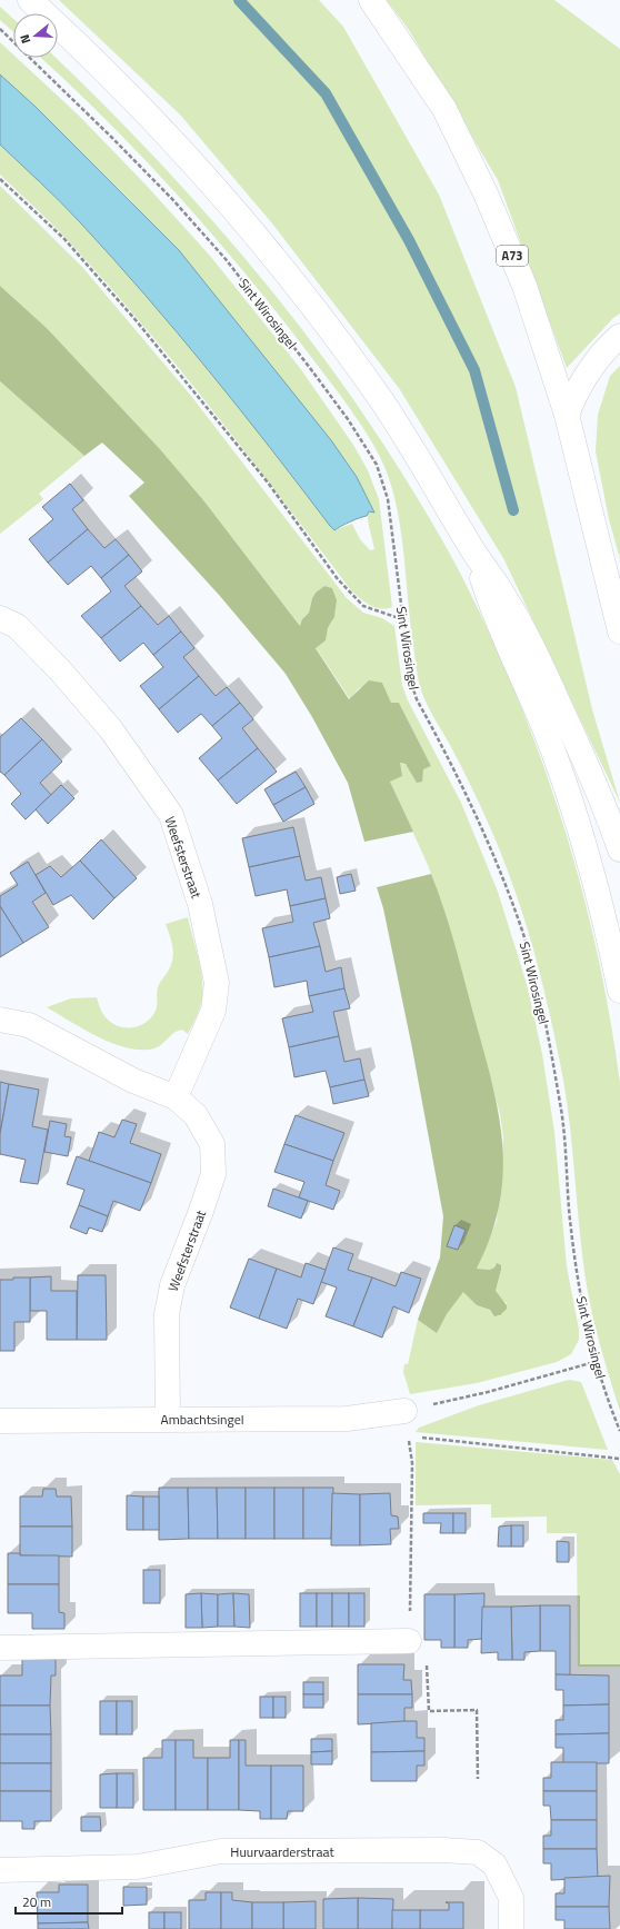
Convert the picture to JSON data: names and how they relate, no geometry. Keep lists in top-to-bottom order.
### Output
{
  "streets": {
    "main road": [
      "A73",
      "Weefsterstraat",
      "Ambachtsingel",
      "Huurvaarderstraat"
    ],
    "path": ["Sint Wirosingel"]
  },
  "crossings": [
    ["Weefsterstraat", "Ambachtsingel"]
  ],
  "scale_bar": "20 m",
  "north": "left"
}
